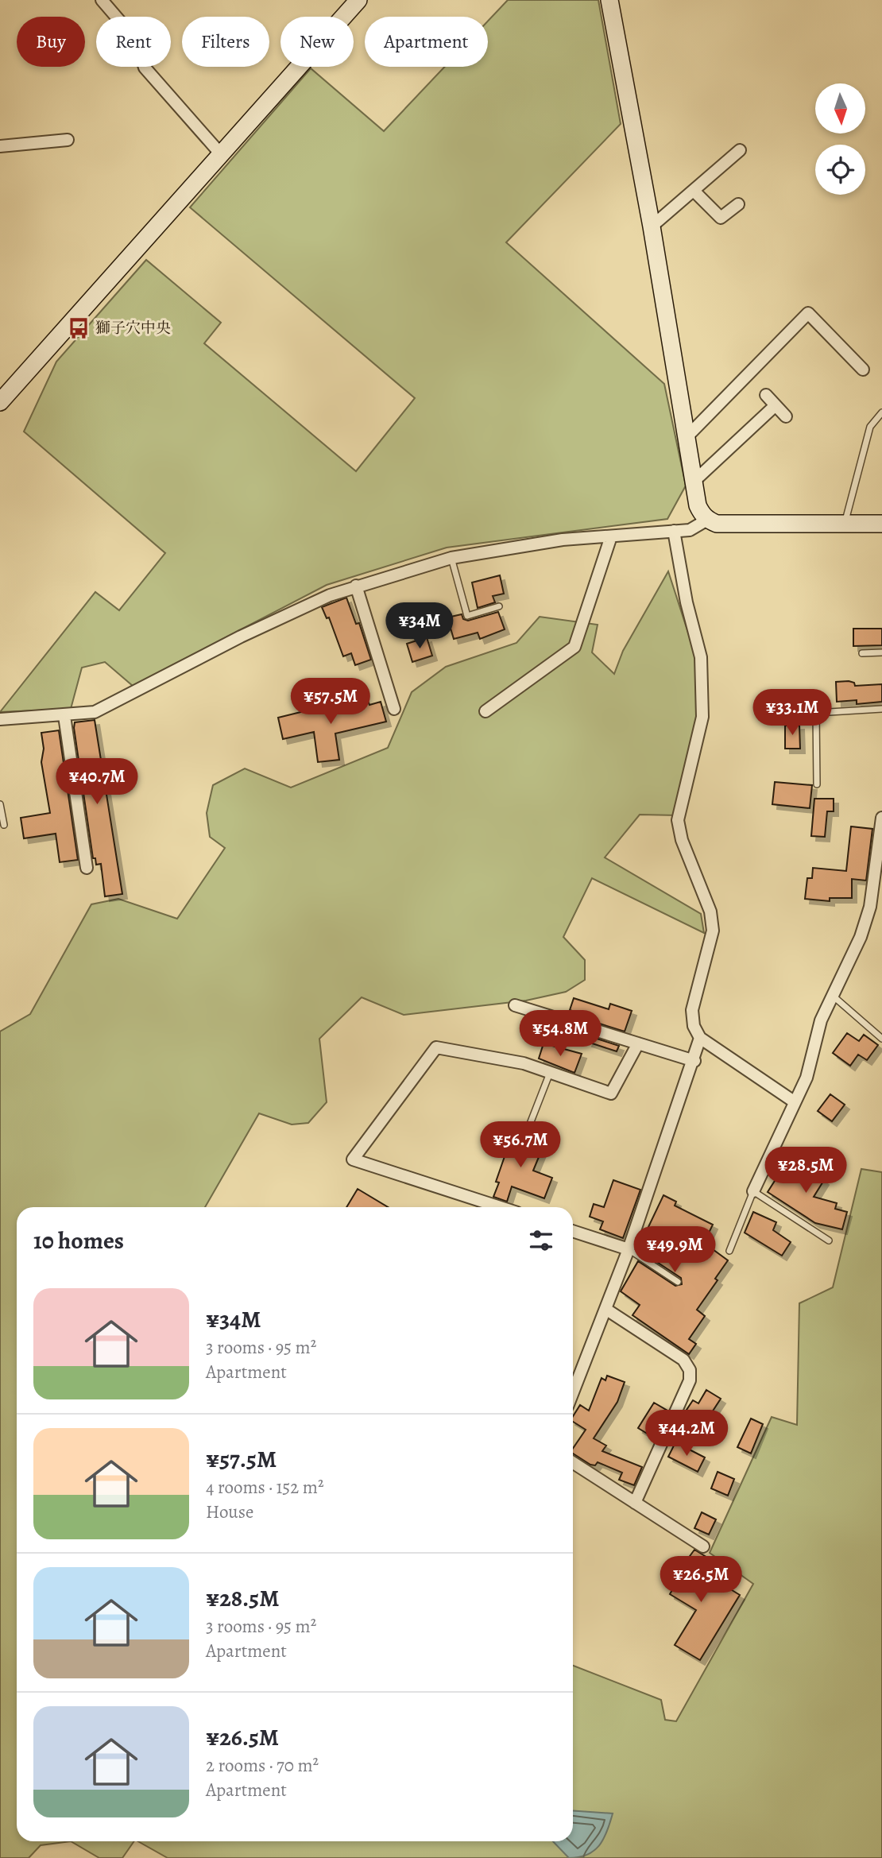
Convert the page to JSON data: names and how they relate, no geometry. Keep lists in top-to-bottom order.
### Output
{
  "places": {
    "bus stop": ["獅子穴中央"]
  },
  "north": "bottom",
  "page": {
    "chip": [
      "Buy",
      "Rent",
      "Filters",
      "New",
      "Apartment"
    ],
    "price": [
      "¥34M",
      "¥57.5M",
      "¥33.1M",
      "¥40.7M",
      "¥54.8M",
      "¥56.7M",
      "¥28.5M",
      "¥49.9M",
      "¥44.2M",
      "¥26.5M"
    ],
    "heading": "10 homes",
    "list": [
      {
        "name": "¥34M",
        "note": "3 rooms · 95 m² · Apartment"
      },
      {
        "name": "¥57.5M",
        "note": "4 rooms · 152 m² · House"
      },
      {
        "name": "¥28.5M",
        "note": "3 rooms · 95 m² · Apartment"
      },
      {
        "name": "¥26.5M",
        "note": "2 rooms · 70 m² · Apartment"
      }
    ]
  }
}
